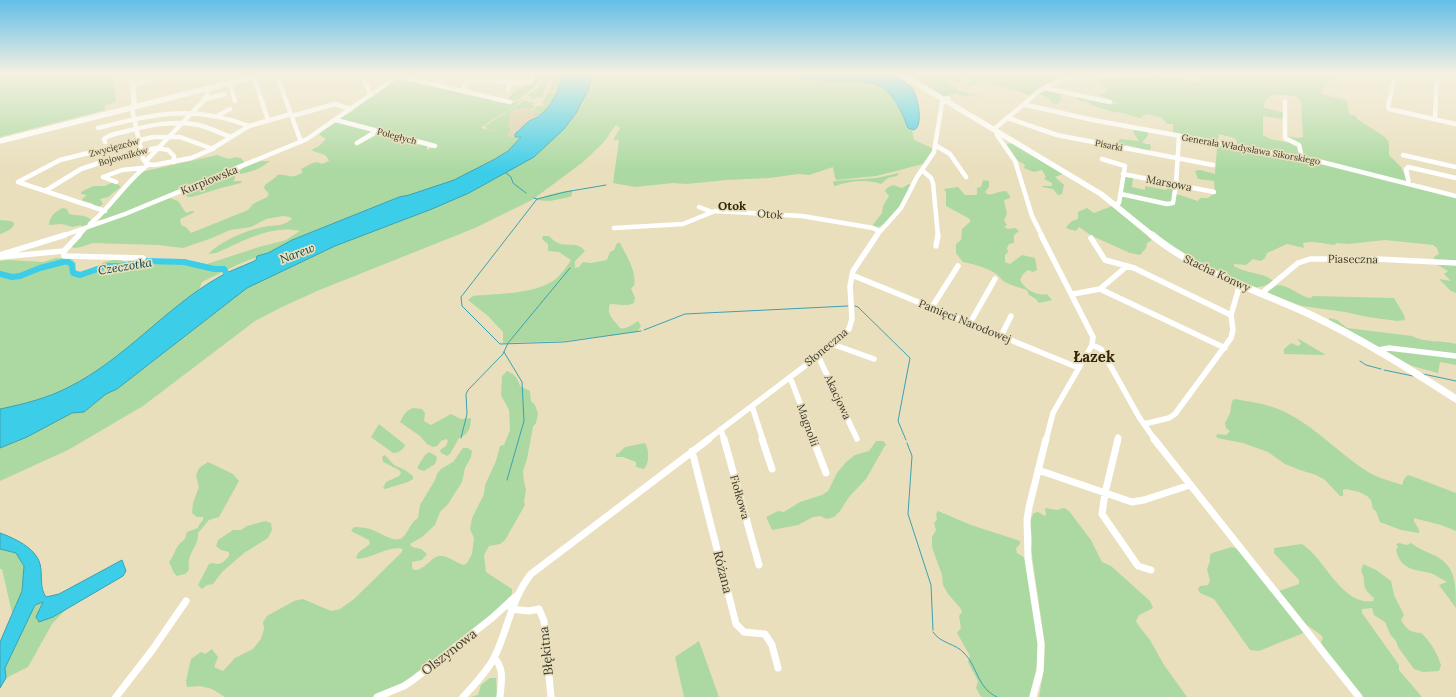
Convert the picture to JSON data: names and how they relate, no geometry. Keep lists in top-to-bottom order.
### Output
{
  "streets": {
    "main road": ["Stacha Konwy"],
    "street": [
      "Poległych",
      "Pisarki",
      "Zwycięzców",
      "Generała Władysława Sikorskiego",
      "Bojowników",
      "Kurpiowska",
      "Marsowa",
      "Otok",
      "Piaseczna",
      "Pamięci Narodowej",
      "Słoneczna",
      "Akacjowa",
      "Magnolii",
      "Fiołkowa",
      "Różana",
      "Błękitna",
      "Olszynowa"
    ]
  },
  "crossings": [
    ["Poległych", "Kurpiowska"],
    ["Zwycięzców", "Bojowników"],
    ["Otok", "Słoneczna"],
    ["Piaseczna", "Stacha Konwy"],
    ["Pamięci Narodowej", "Słoneczna"],
    ["Słoneczna", "Akacjowa"],
    ["Słoneczna", "Magnolii"],
    ["Słoneczna", "Fiołkowa"],
    ["Słoneczna", "Różana"],
    ["Słoneczna", "Olszynowa"]
  ],
  "districts": ["Otok", "Łazek"],
  "water": ["Narew", "Czeczotka"]
}
